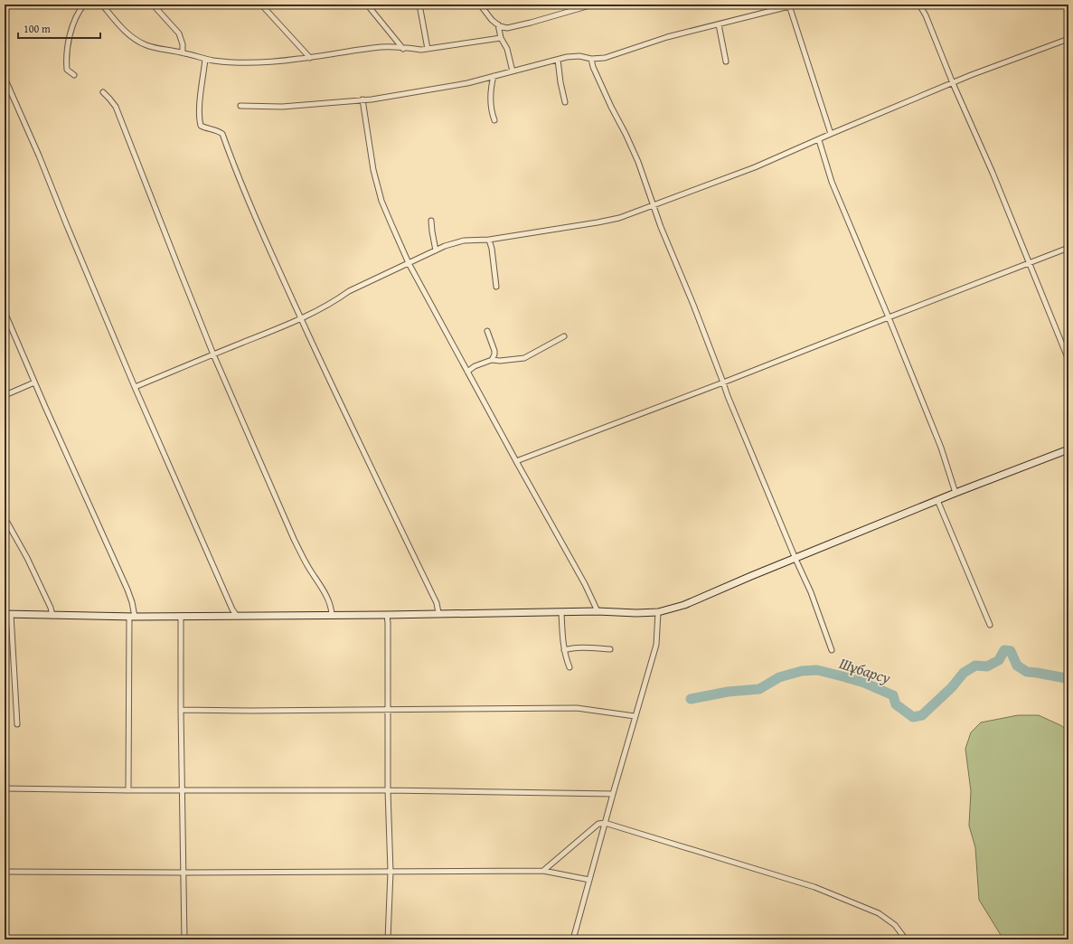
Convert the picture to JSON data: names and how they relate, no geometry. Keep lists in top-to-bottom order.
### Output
{
  "water": ["Шұбарсу"],
  "scale_bar": "100 m"
}
